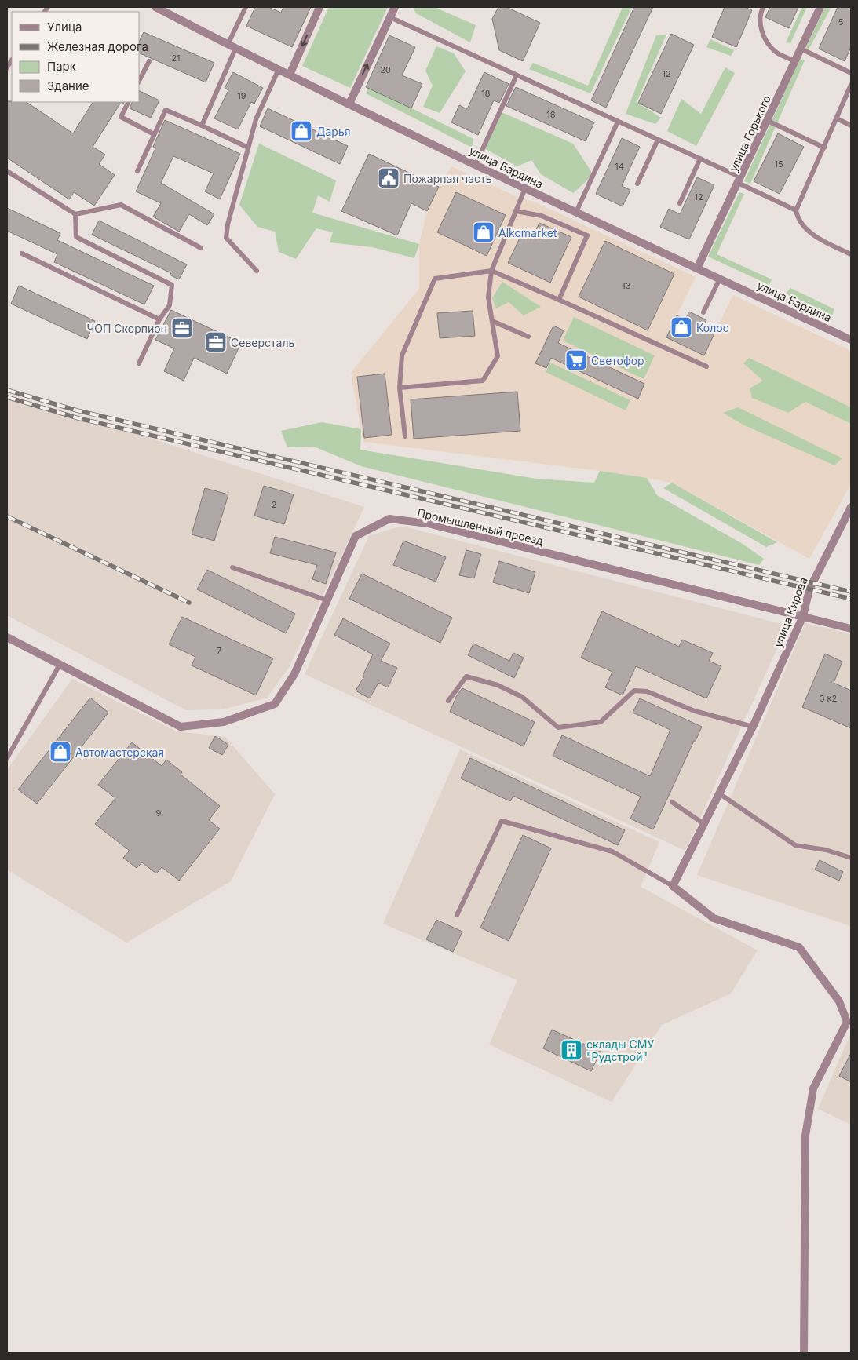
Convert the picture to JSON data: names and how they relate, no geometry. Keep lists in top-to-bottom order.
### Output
{
  "streets": {
    "street": [
      "улица Горького",
      "улица Бардина",
      "Промышленный проезд",
      "улица Кирова"
    ]
  },
  "crossings": [
    ["улица Горького", "улица Бардина"],
    ["Промышленный проезд", "улица Кирова"]
  ],
  "places": {
    "shop": [
      "Дарья",
      "Alkomarket",
      "Колос",
      "Автомастерская"
    ],
    "public building": ["Пожарная часть"],
    "office": ["ЧОП Скорпион", "Северсталь"],
    "supermarket": ["Светофор"],
    "building": ["склады СМУ \"Рудстрой\""]
  },
  "house_numbers": [
    "5",
    "21",
    "20",
    "12",
    "18",
    "19",
    "16",
    "15",
    "14",
    "12",
    "13",
    "2",
    "7",
    "3 к2",
    "9"
  ],
  "legend": [
    "Улица",
    "Железная дорога",
    "Парк",
    "Здание"
  ]
}
